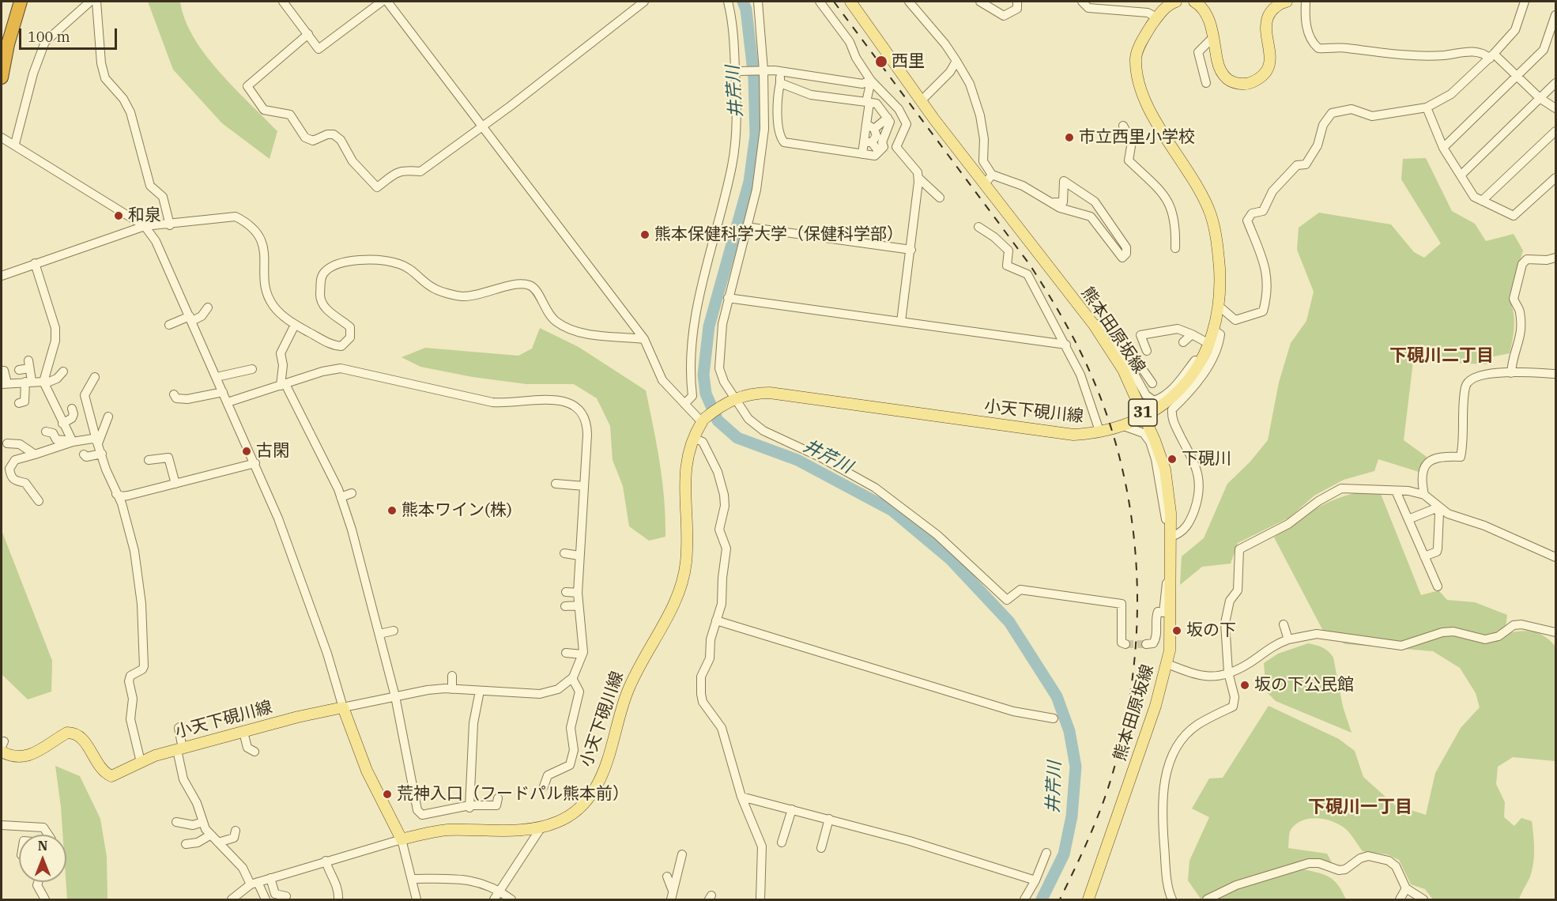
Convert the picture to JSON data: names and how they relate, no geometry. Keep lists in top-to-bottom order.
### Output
{
  "streets": {
    "main road": ["熊本田原坂線", "小天下硯川線", "31"]
  },
  "crossings": [
    ["熊本田原坂線", "小天下硯川線"]
  ],
  "districts": ["下硯川二丁目", "下硯川一丁目"],
  "water": ["井芹川"],
  "places": [
    "西里",
    "市立西里小学校",
    "和泉",
    "熊本保健科学大学（保健科学部）",
    "古閑",
    "下硯川",
    "熊本ワイン(株)",
    "坂の下",
    "坂の下公民館",
    "荒神入口（フードパル熊本前）"
  ],
  "scale_bar": "100 m",
  "north": "top"
}
